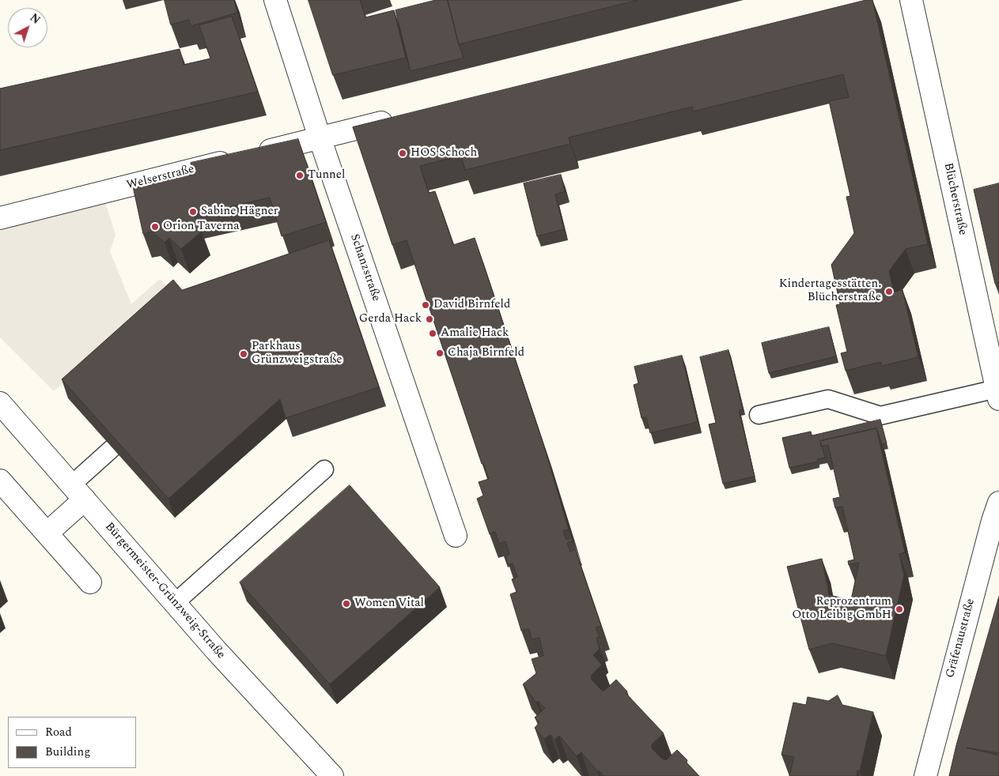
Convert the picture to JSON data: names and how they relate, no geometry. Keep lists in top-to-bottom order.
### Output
{
  "streets": {
    "street": [
      "Welserstraße",
      "Blücherstraße",
      "Schanzstraße",
      "Bürgermeister-Grünzweig-Straße",
      "Gräfenaustraße"
    ]
  },
  "crossings": [
    ["Welserstraße", "Schanzstraße"]
  ],
  "places": [
    "HOS Schoch",
    "Tunnel",
    "Sabine Hägner",
    "Orion Taverna",
    "Kindertagesstätten. Blücherstraße",
    "David Birnfeld",
    "Gerda Hack",
    "Amalie Hack",
    "Chaja Birnfeld",
    "Parkhaus Grünzweigstraße",
    "Women Vital",
    "Reprozentrum Otto Leibig GmbH"
  ],
  "legend": ["Road", "Building"],
  "north": "top right"
}
